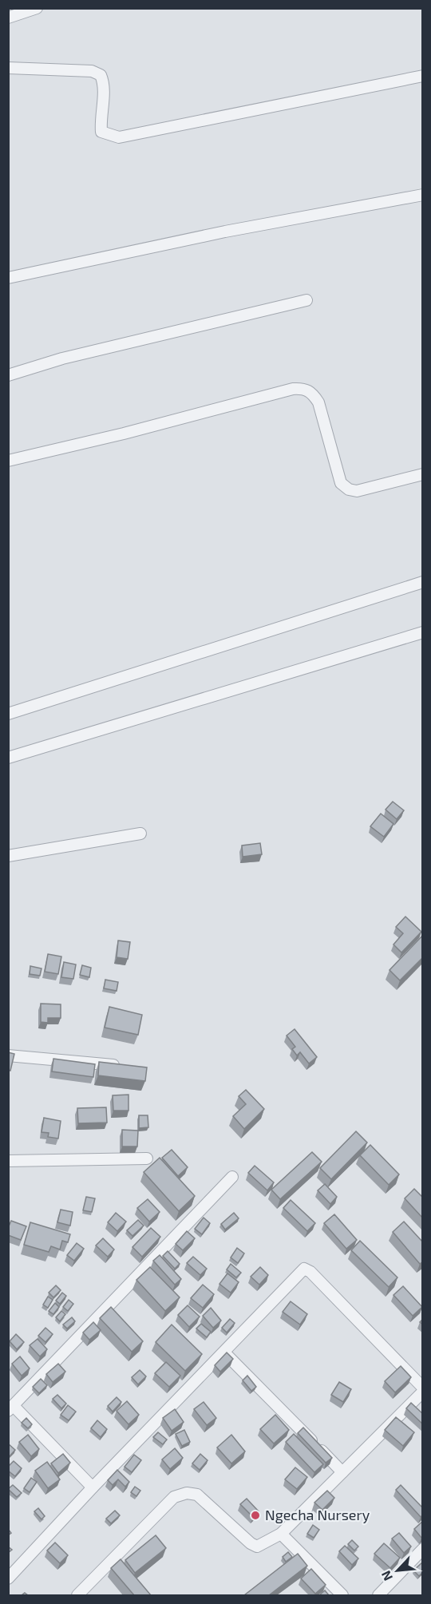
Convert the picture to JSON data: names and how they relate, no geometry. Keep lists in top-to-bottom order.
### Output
{
  "places": ["Ngecha Nursery"],
  "north": "bottom left"
}
